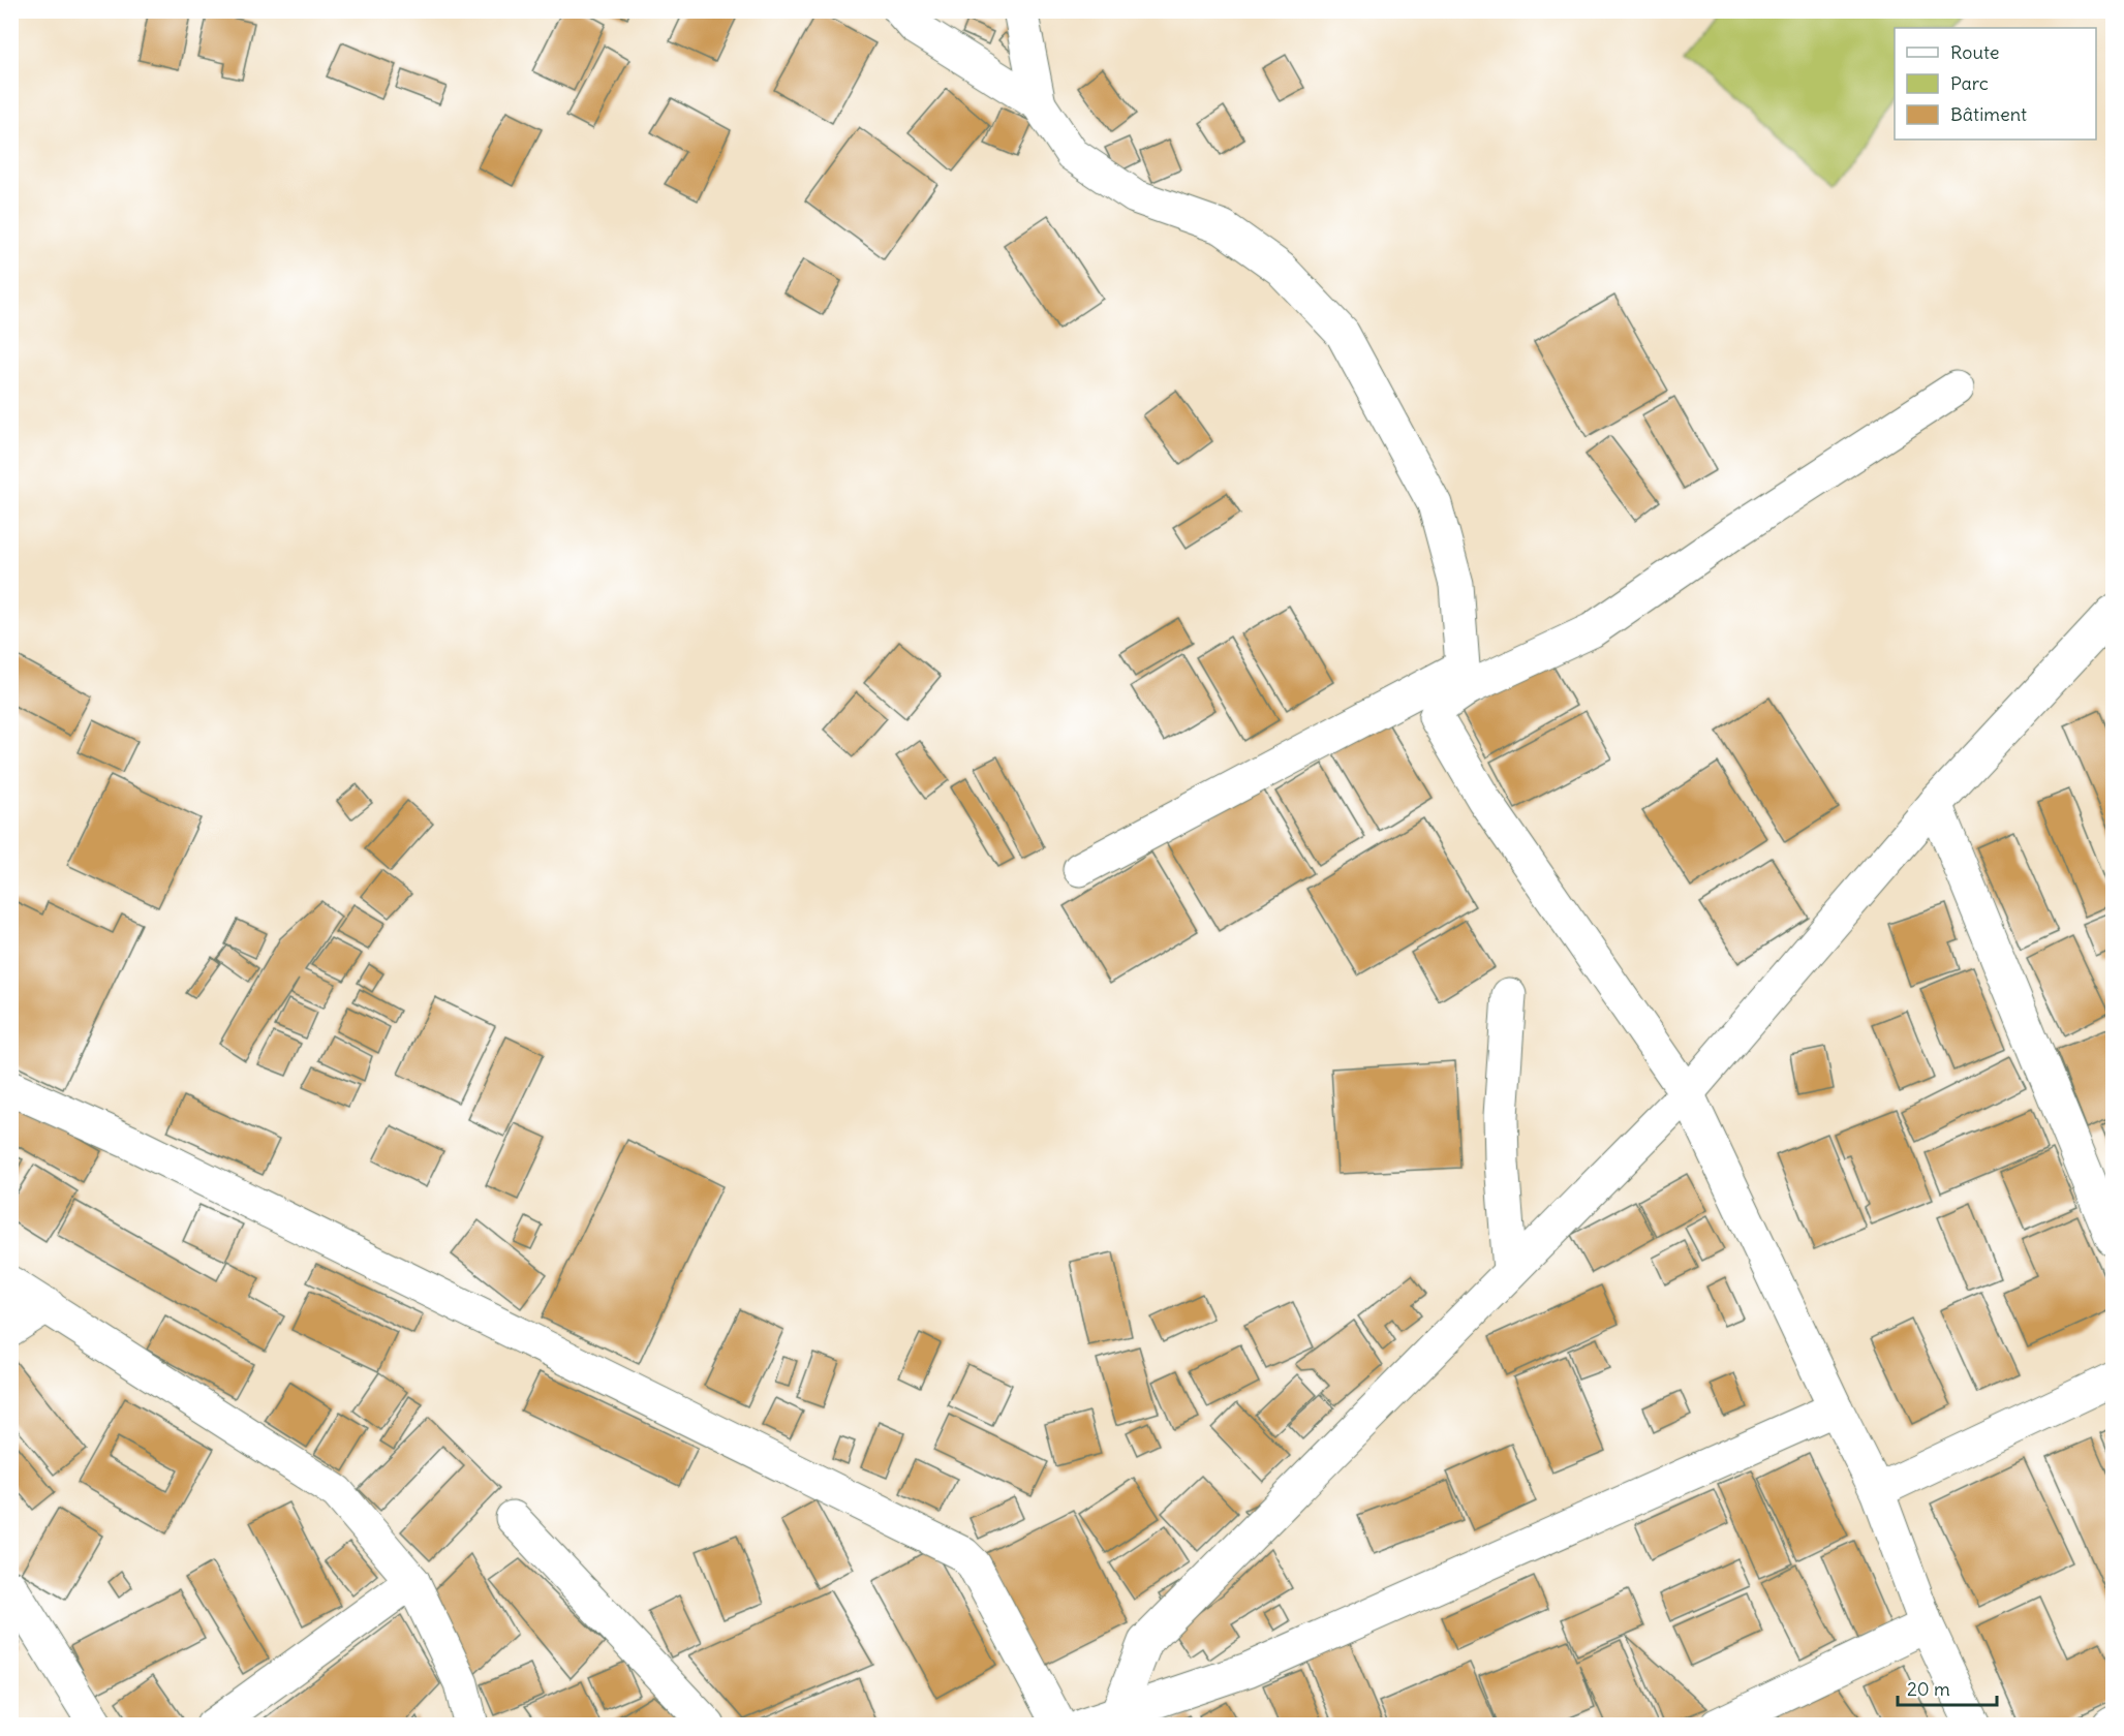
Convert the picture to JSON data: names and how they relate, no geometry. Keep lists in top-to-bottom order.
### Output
{
  "legend": ["Route", "Parc", "Bâtiment"],
  "scale_bar": "20 m"
}
